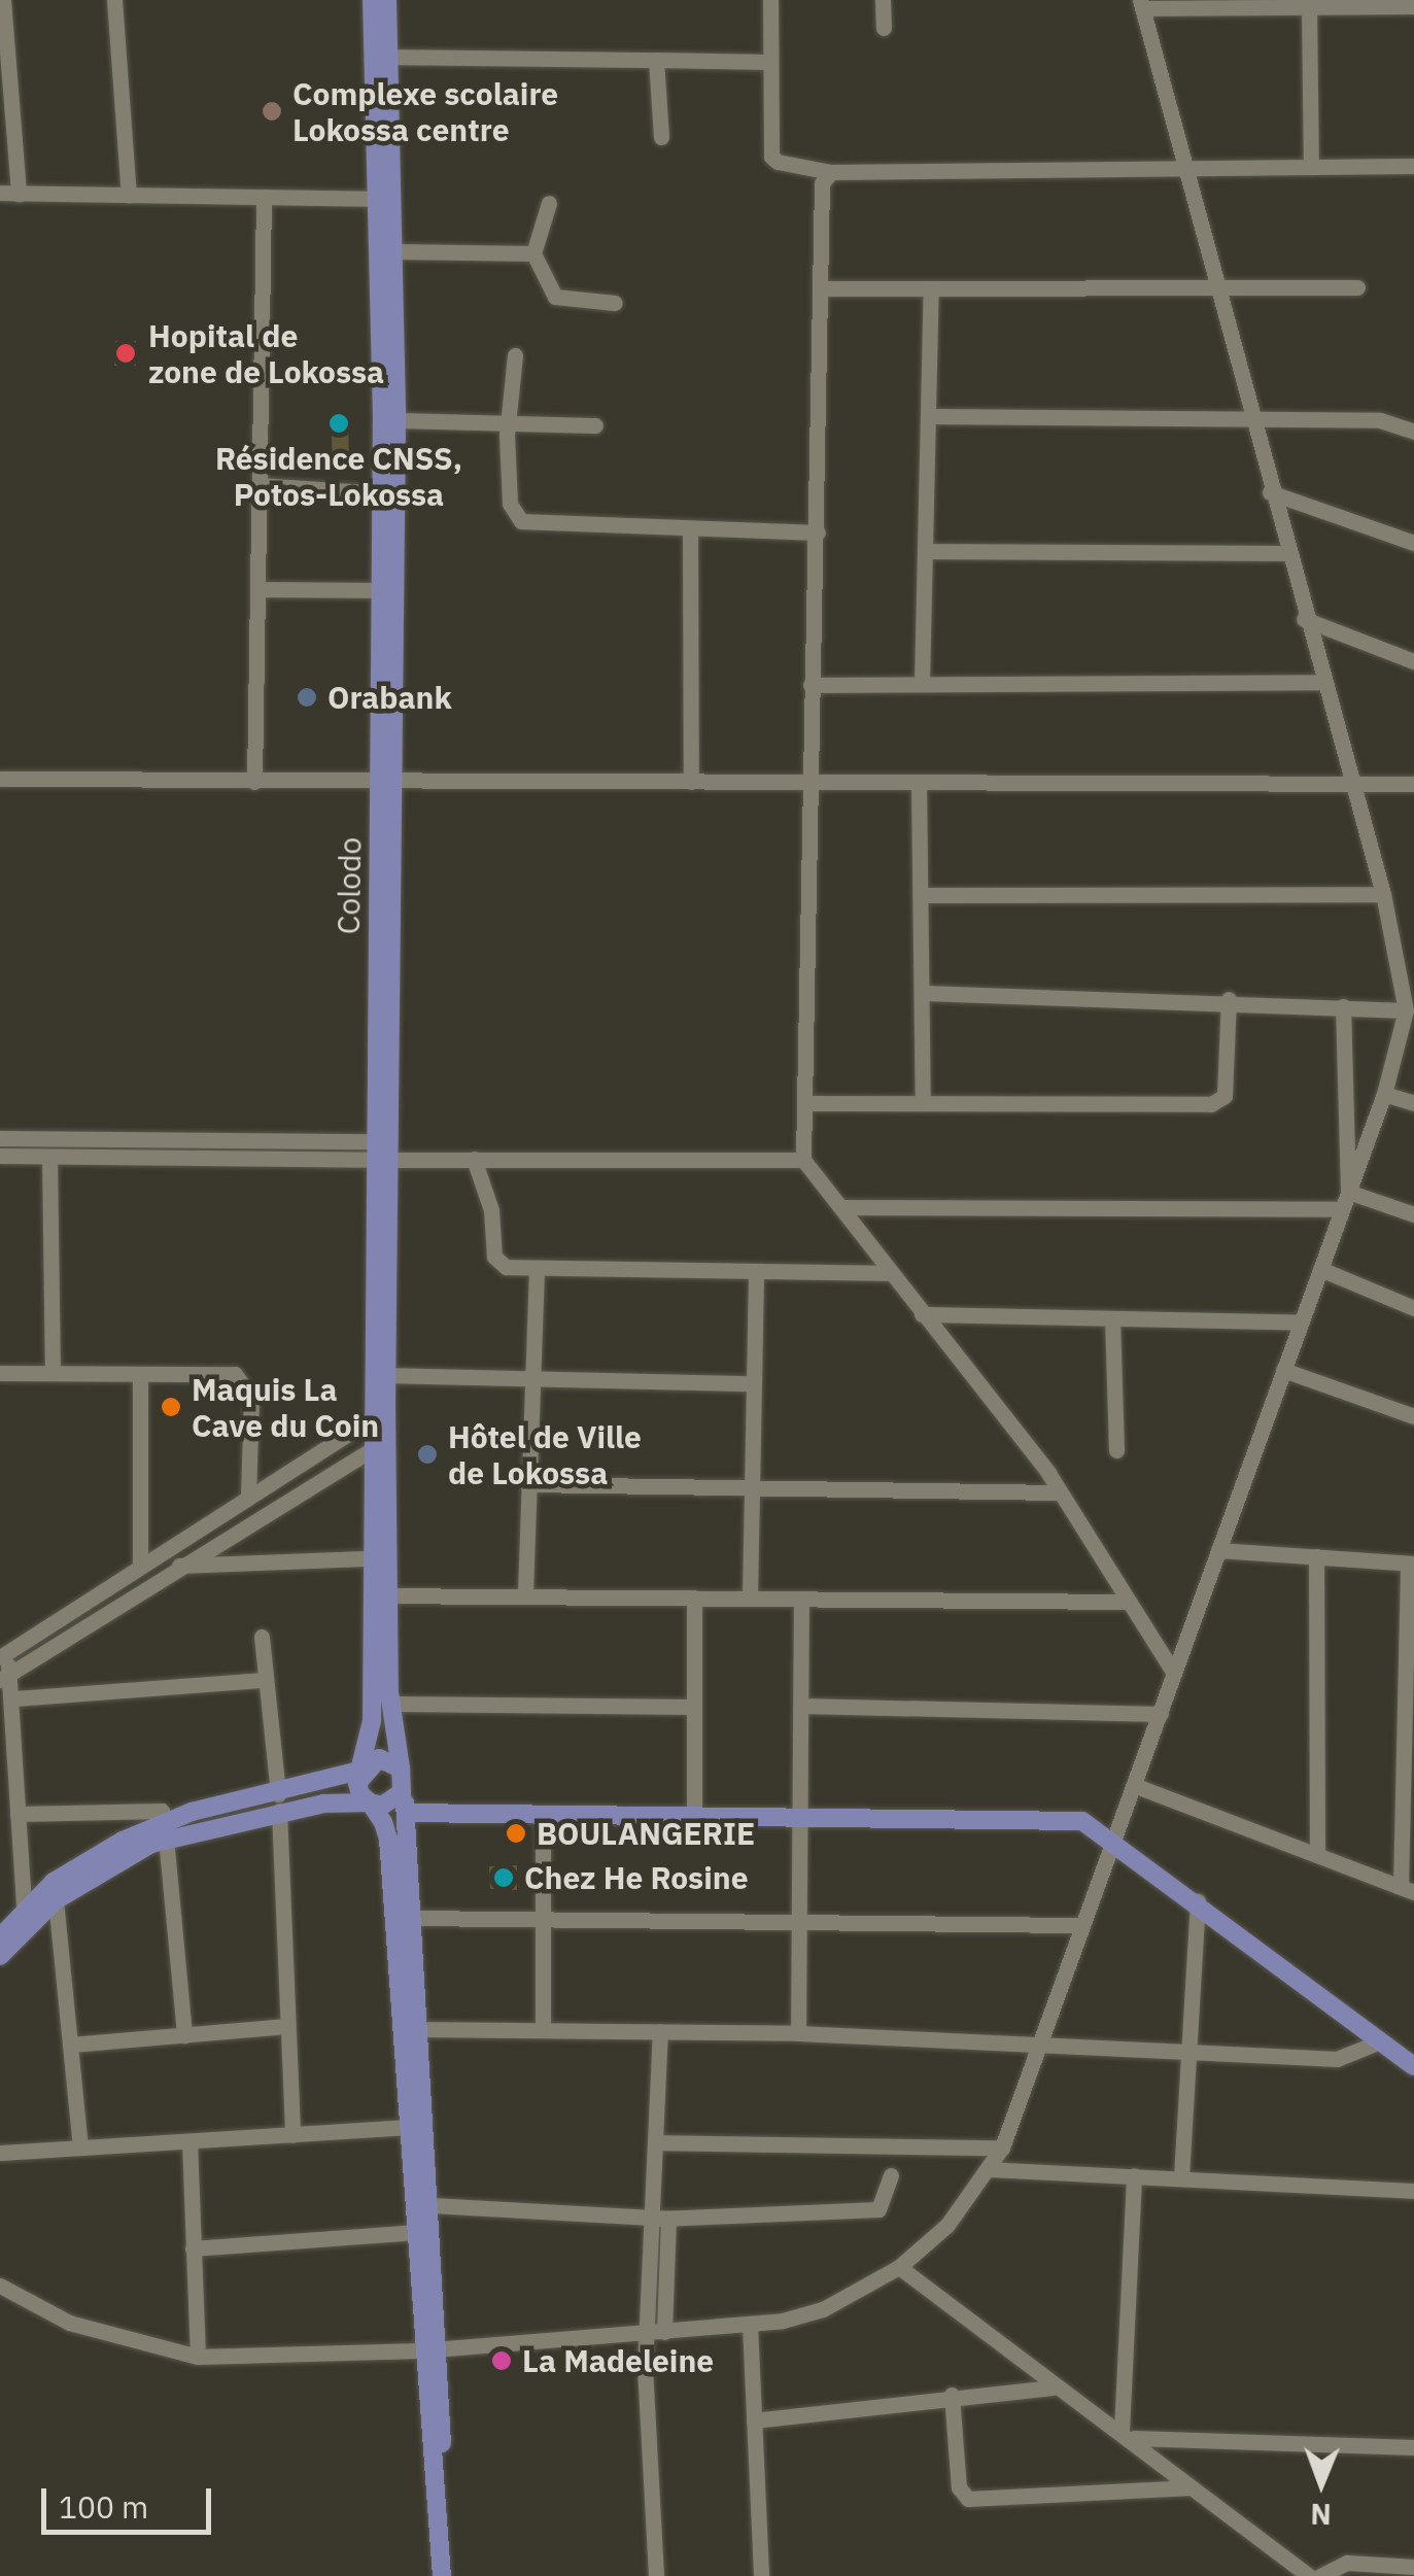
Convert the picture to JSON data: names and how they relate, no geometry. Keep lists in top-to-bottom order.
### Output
{
  "streets": {
    "main road": ["Colodo"]
  },
  "places": [
    "Complexe scolaire Lokossa centre",
    "Hopital de zone de Lokossa",
    "Résidence CNSS, Potos-Lokossa",
    "Orabank",
    "Maquis La Cave du Coin",
    "Hôtel de Ville de Lokossa",
    "BOULANGERIE",
    "Chez He Rosine",
    "La Madeleine"
  ],
  "scale_bar": "100 m",
  "north": "bottom"
}
